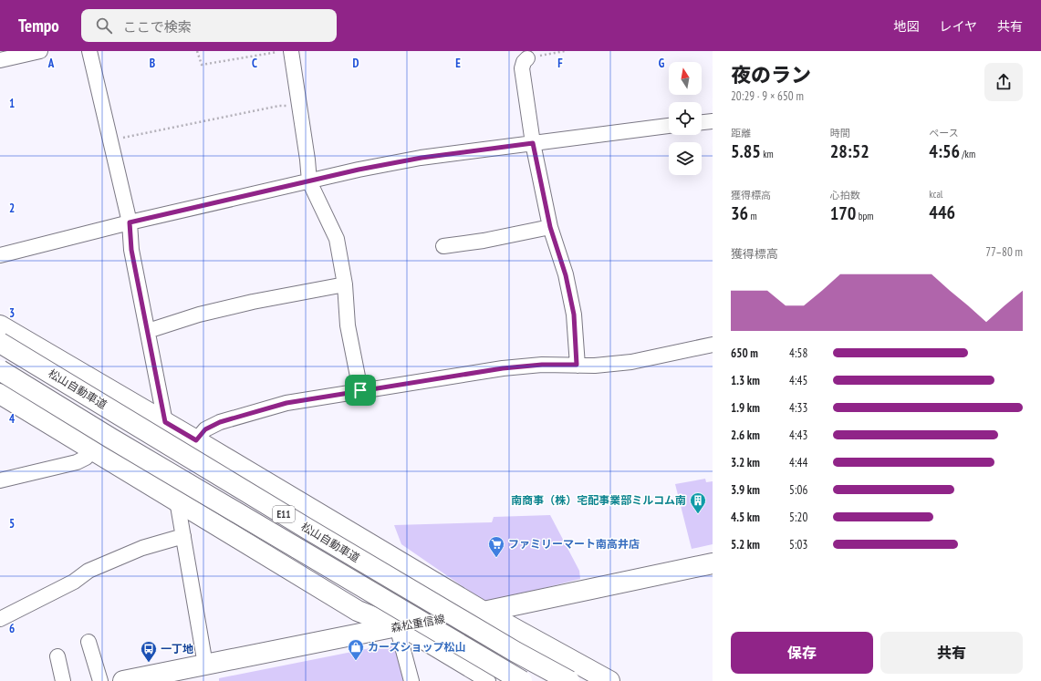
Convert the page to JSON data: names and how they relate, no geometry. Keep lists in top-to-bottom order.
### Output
{
  "streets": {
    "main road": ["松山自動車道", "E11", "森松重信線"]
  },
  "places": {
    "building": ["南商事（株）宅配事業部ミルコム南"],
    "supermarket": ["ファミリーマート南高井店"],
    "shop": ["カーズショップ松山"],
    "bus stop": ["一丁地"]
  },
  "north": "top",
  "page": {
    "header": "Tempo",
    "search": "ここで検索",
    "nav": ["地図", "レイヤ", "共有"],
    "heading": ["夜のラン", "20:29 · 9 × 650 m"],
    "stats": [
      ["距離", "5.85 km"],
      ["時間", "28:52"],
      ["ペース", "4:56 /km"],
      ["獲得標高", "36 m"],
      ["心拍数", "170 bpm"],
      ["kcal", "446"]
    ],
    "chart": ["獲得標高", "77–80 m"],
    "list": [
      {
        "name": "650 m",
        "note": "4:58"
      },
      {
        "name": "1.3 km",
        "note": "4:45"
      },
      {
        "name": "1.9 km",
        "note": "4:33"
      },
      {
        "name": "2.6 km",
        "note": "4:43"
      },
      {
        "name": "3.2 km",
        "note": "4:44"
      },
      {
        "name": "3.9 km",
        "note": "5:06"
      },
      {
        "name": "4.5 km",
        "note": "5:20"
      },
      {
        "name": "5.2 km",
        "note": "5:03"
      }
    ],
    "buttons": ["保存", "共有"]
  },
  "grid": {
    "columns": [
      "A",
      "B",
      "C",
      "D",
      "E",
      "F",
      "G"
    ],
    "rows": [
      "1",
      "2",
      "3",
      "4",
      "5",
      "6"
    ]
  }
}
